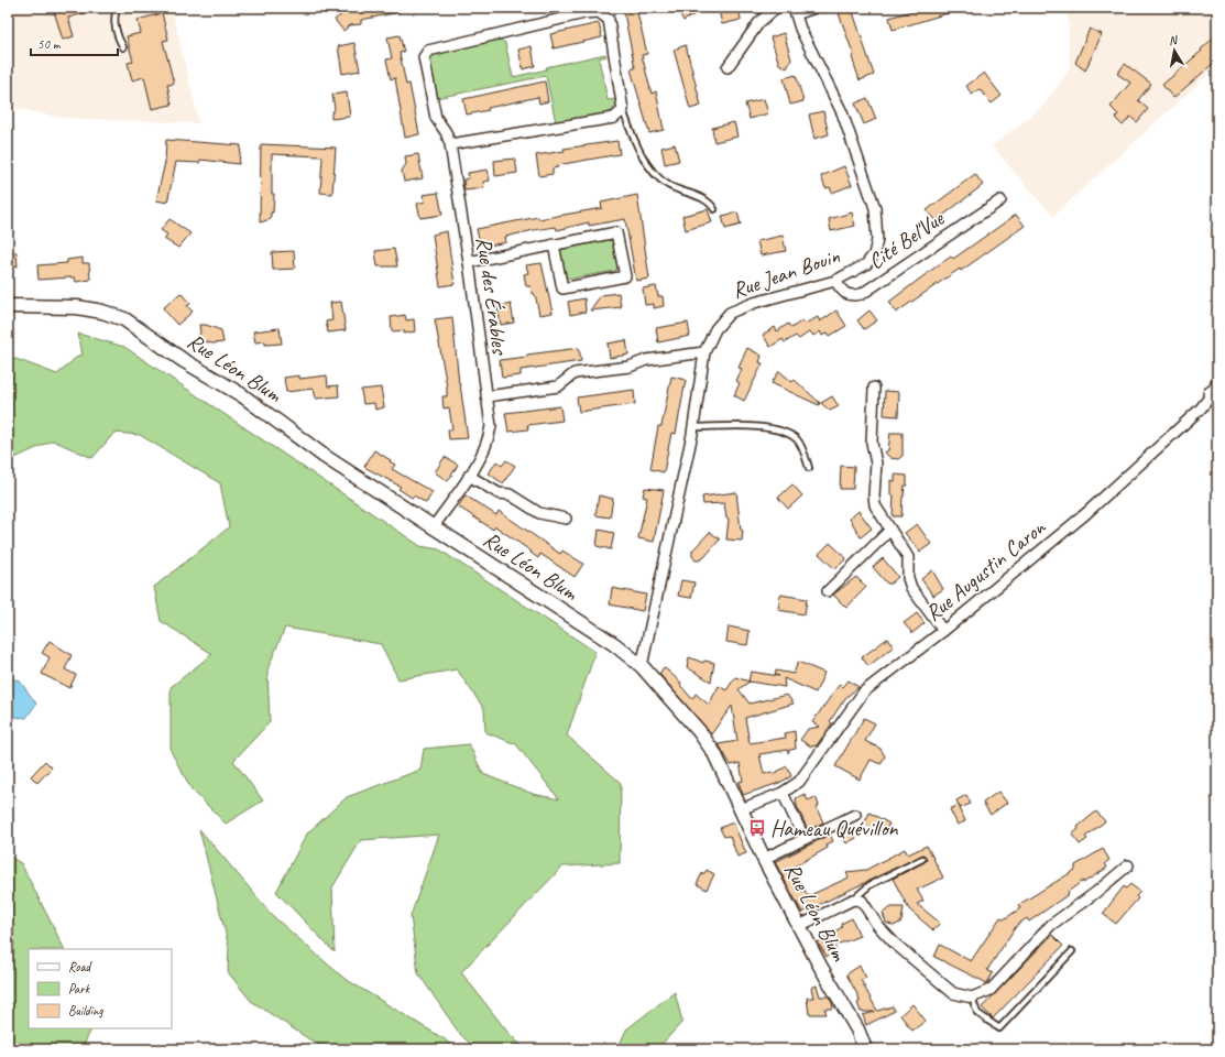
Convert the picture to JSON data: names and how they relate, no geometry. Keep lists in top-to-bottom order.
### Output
{
  "streets": {
    "street": [
      "Cité Bel'Vue",
      "Rue Jean Bouin",
      "Rue des Érables",
      "Rue Léon Blum",
      "Rue Augustin Caron"
    ]
  },
  "crossings": [
    ["Cité Bel'Vue", "Rue Jean Bouin"],
    ["Rue Jean Bouin", "Rue Léon Blum"],
    ["Rue des Érables", "Rue Léon Blum"],
    ["Rue Léon Blum", "Rue Augustin Caron"]
  ],
  "places": {
    "bus stop": ["Hameau Quévillon"]
  },
  "legend": ["Road", "Park", "Building"],
  "scale_bar": "50 m",
  "north": "top"
}
